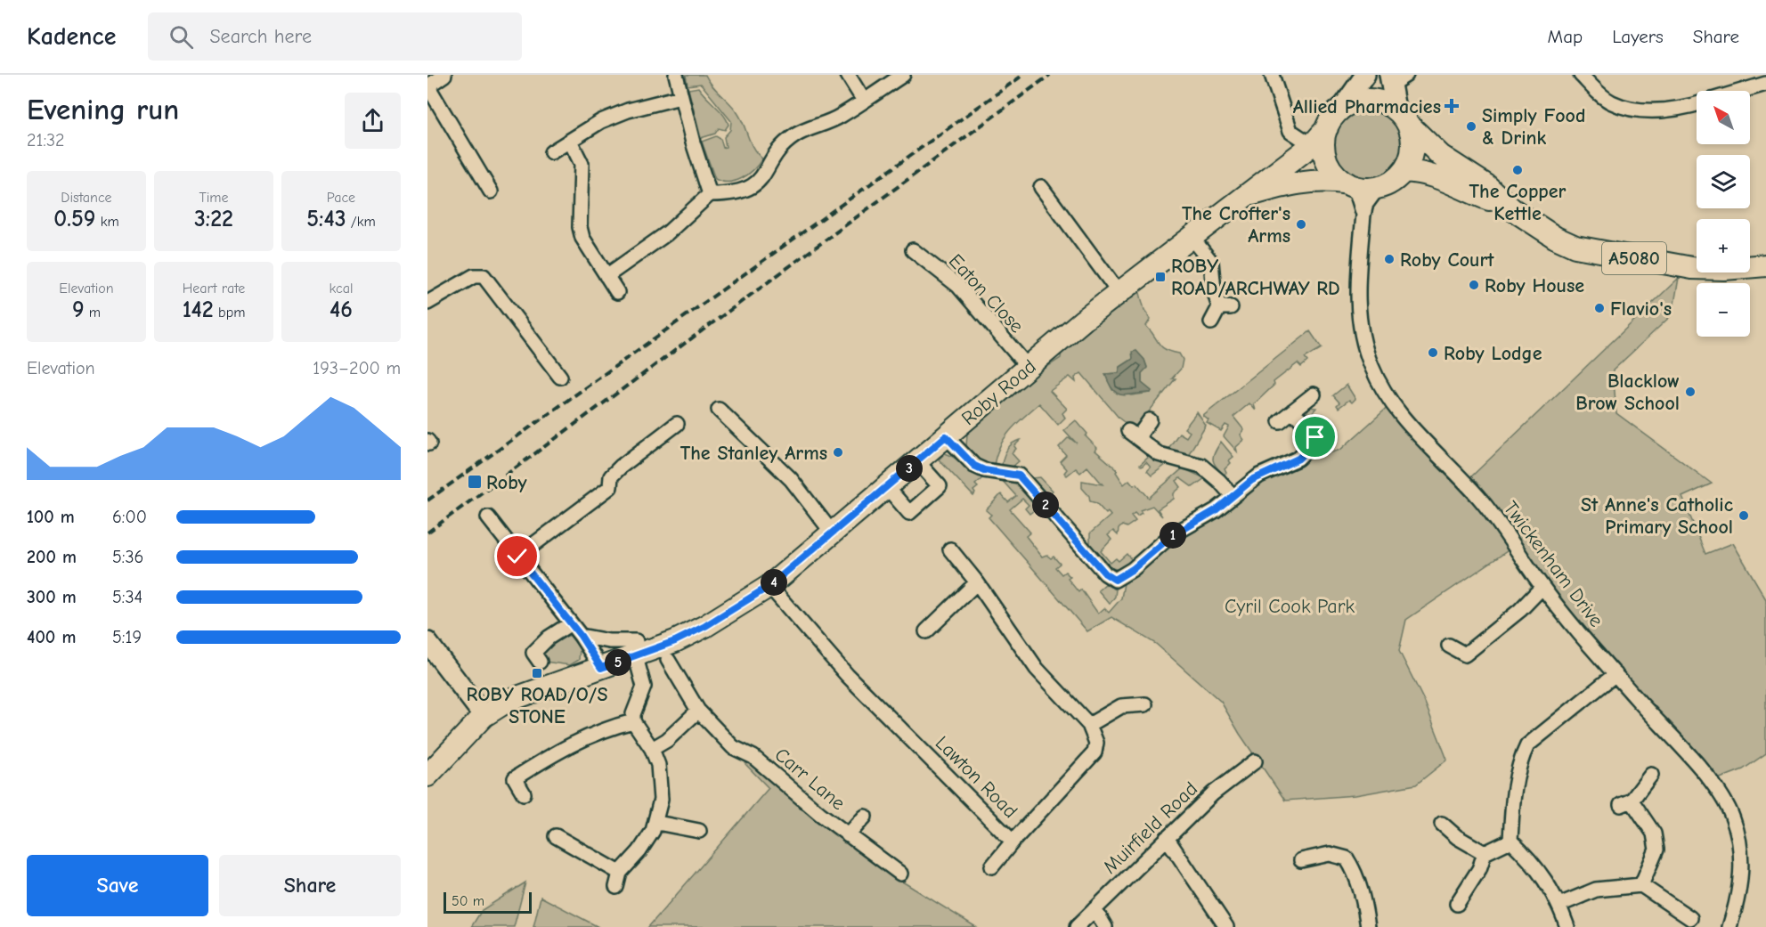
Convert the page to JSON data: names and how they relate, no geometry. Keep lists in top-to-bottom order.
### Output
{
  "streets": {
    "main road": ["A5080", "Roby Road"],
    "street": [
      "Eaton Close",
      "Twickenham Drive",
      "Lawton Road",
      "Carr Lane",
      "Muirfield Road"
    ]
  },
  "crossings": [
    ["A5080", "Roby Road"],
    ["A5080", "Twickenham Drive"],
    ["Eaton Close", "Roby Road"],
    ["Roby Road", "Twickenham Drive"],
    ["Roby Road", "Lawton Road"]
  ],
  "parks": ["Cyril Cook Park"],
  "places": {
    "health": ["Allied Pharmacies"],
    "other": [
      "Simply Food & Drink",
      "The Copper Kettle",
      "The Crofter's Arms",
      "Roby Court",
      "Roby House",
      "Flavio's",
      "Roby Lodge",
      "Blacklow Brow School",
      "The Stanley Arms",
      "St Anne's Catholic Primary School"
    ],
    "transit": ["ROBY ROAD/ARCHWAY RD", "Roby", "ROBY ROAD/O/S STONE"]
  },
  "scale_bar": "50 m",
  "north": "top left",
  "page": {
    "header": "Kadence",
    "search": "Search here",
    "nav": ["Map", "Layers", "Share"],
    "heading": ["Evening run", "21:32"],
    "map_buttons": ["+", "−"],
    "stats": [
      ["Distance", "0.59 km"],
      ["Time", "3:22"],
      ["Pace", "5:43 /km"],
      ["Elevation", "9 m"],
      ["Heart rate", "142 bpm"],
      ["kcal", "46"]
    ],
    "chart": ["Elevation", "193–200 m"],
    "pins": [
      "3",
      "2",
      "1",
      "4",
      "5"
    ],
    "list": [
      {
        "name": "100 m",
        "note": "6:00"
      },
      {
        "name": "200 m",
        "note": "5:36"
      },
      {
        "name": "300 m",
        "note": "5:34"
      },
      {
        "name": "400 m",
        "note": "5:19"
      }
    ],
    "buttons": ["Save", "Share"],
    "scale": "50 m"
  }
}
